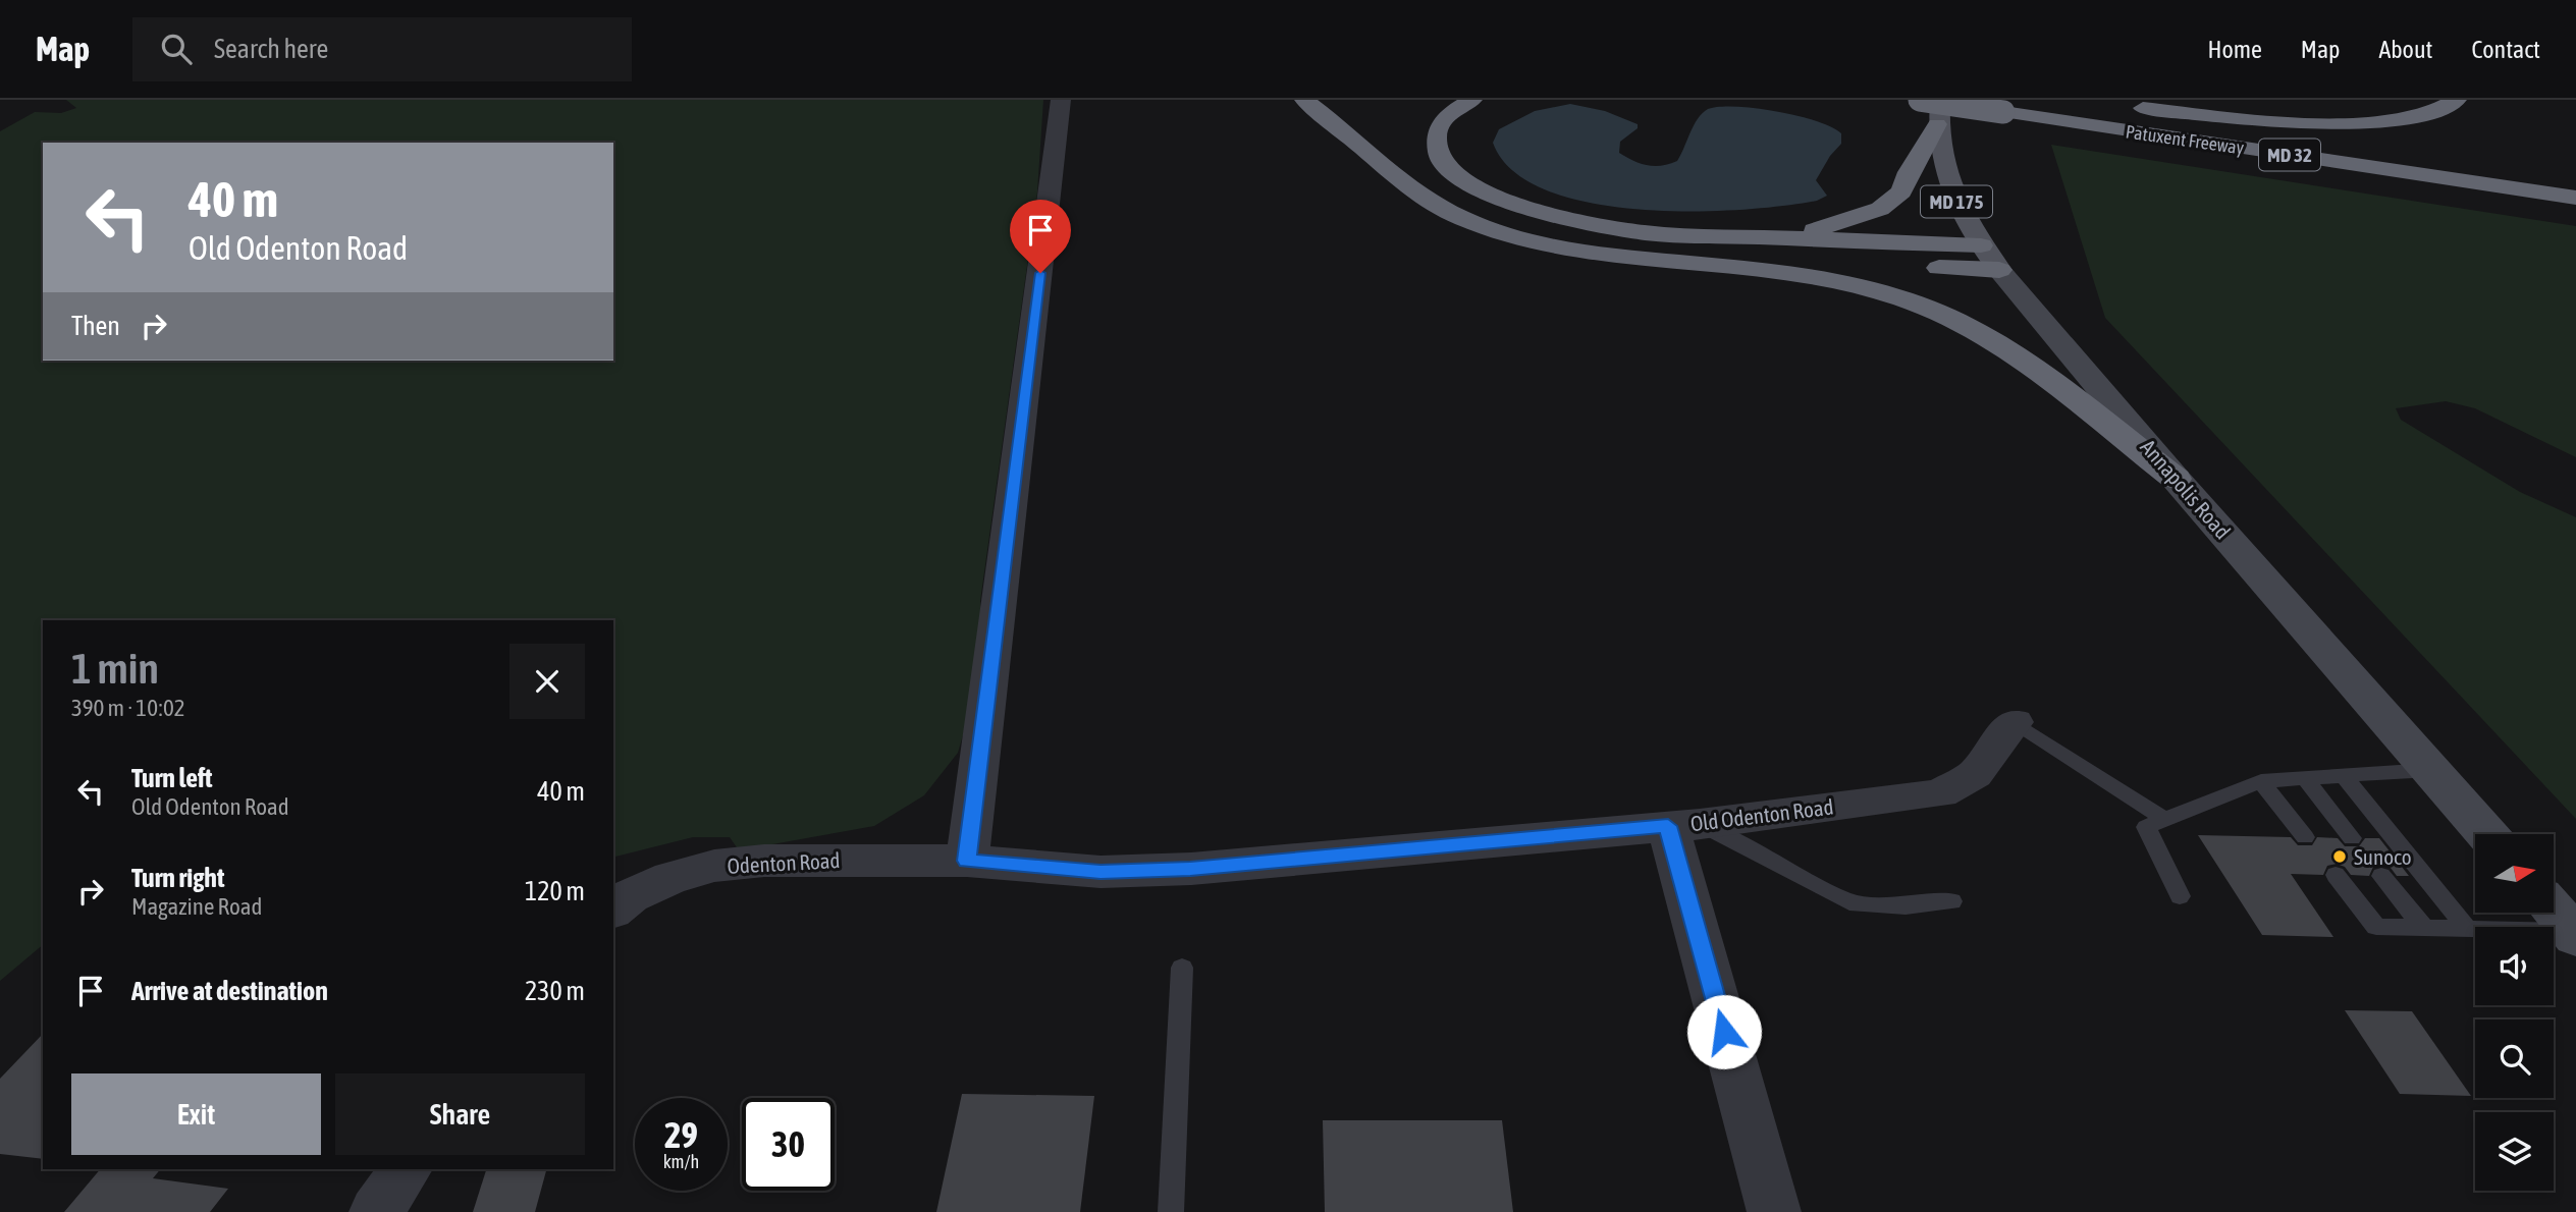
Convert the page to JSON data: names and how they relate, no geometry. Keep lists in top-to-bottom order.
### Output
{
  "streets": {
    "highway": ["Patuxent Freeway", "MD 32"],
    "main road": ["MD 175", "Annapolis Road"],
    "street": ["Old Odenton Road", "Odenton Road"]
  },
  "crossings": [
    ["Old Odenton Road", "Odenton Road"]
  ],
  "places": ["Sunoco"],
  "north": "right",
  "page": {
    "header": "Map",
    "search": "Search here",
    "nav": [
      "Home",
      "Map",
      "About",
      "Contact"
    ],
    "turn": ["40 m", "Old Odenton Road"],
    "then": "Then",
    "heading": ["1 min", "390 m · 10:02"],
    "list": [
      {
        "name": "Turn left",
        "note": "Old Odenton Road",
        "value": "40 m"
      },
      {
        "name": "Turn right",
        "note": "Magazine Road",
        "value": "120 m"
      },
      {
        "name": "Arrive at destination",
        "value": "230 m"
      }
    ],
    "buttons": ["Exit", "Share"],
    "speed": "29 km/h",
    "limit": "30"
  }
}
